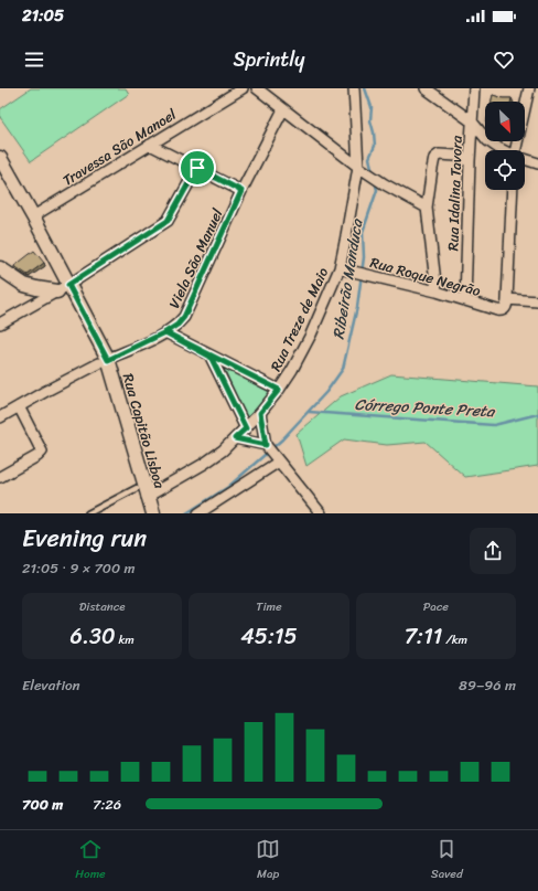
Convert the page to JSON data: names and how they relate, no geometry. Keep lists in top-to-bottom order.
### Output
{
  "streets": {
    "street": [
      "Travessa São Manoel",
      "Rua Idalina Tavora",
      "Viela São Manuel",
      "Rua Roque Negrão",
      "Rua Treze de Maio",
      "Rua Capitão Lisboa"
    ]
  },
  "crossings": [
    ["Travessa São Manoel", "Rua Capitão Lisboa"],
    ["Rua Idalina Tavora", "Rua Roque Negrão"],
    ["Viela São Manuel", "Rua Capitão Lisboa"],
    ["Rua Roque Negrão", "Rua Treze de Maio"],
    ["Rua Treze de Maio", "Rua Capitão Lisboa"]
  ],
  "water": ["Ribeirão Manduca", "Córrego Ponte Preta"],
  "north": "bottom right",
  "page": {
    "status": "21:05",
    "header": "Sprintly",
    "heading": ["Evening run", "21:05 · 9 × 700 m"],
    "stats": [
      ["Distance", "6.30 km"],
      ["Time", "45:15"],
      ["Pace", "7:11 /km"]
    ],
    "chart": ["Elevation", "89–96 m"],
    "list": [
      {
        "name": "700 m",
        "note": "7:26"
      }
    ],
    "tabs": ["Home", "Map", "Saved"]
  }
}
